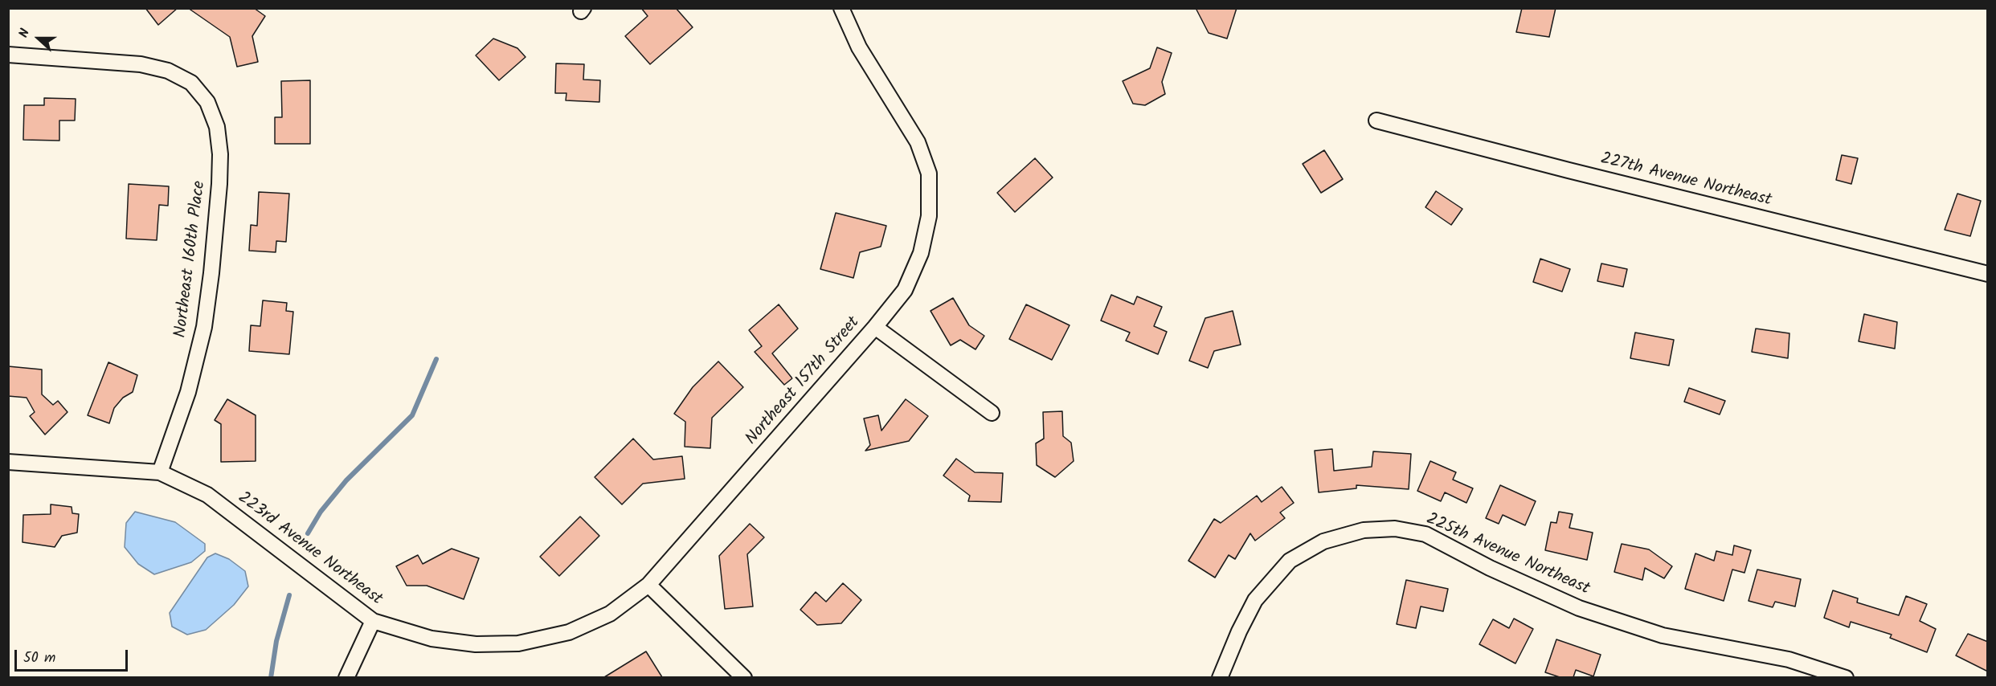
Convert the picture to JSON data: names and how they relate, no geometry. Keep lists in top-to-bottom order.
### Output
{
  "streets": {
    "street": [
      "227th Avenue Northeast",
      "Northeast 160th Place",
      "Northeast 157th Street",
      "223rd Avenue Northeast",
      "225th Avenue Northeast"
    ]
  },
  "crossings": [
    ["Northeast 160th Place", "223rd Avenue Northeast"],
    ["Northeast 157th Street", "223rd Avenue Northeast"]
  ],
  "scale_bar": "50 m",
  "north": "left"
}
